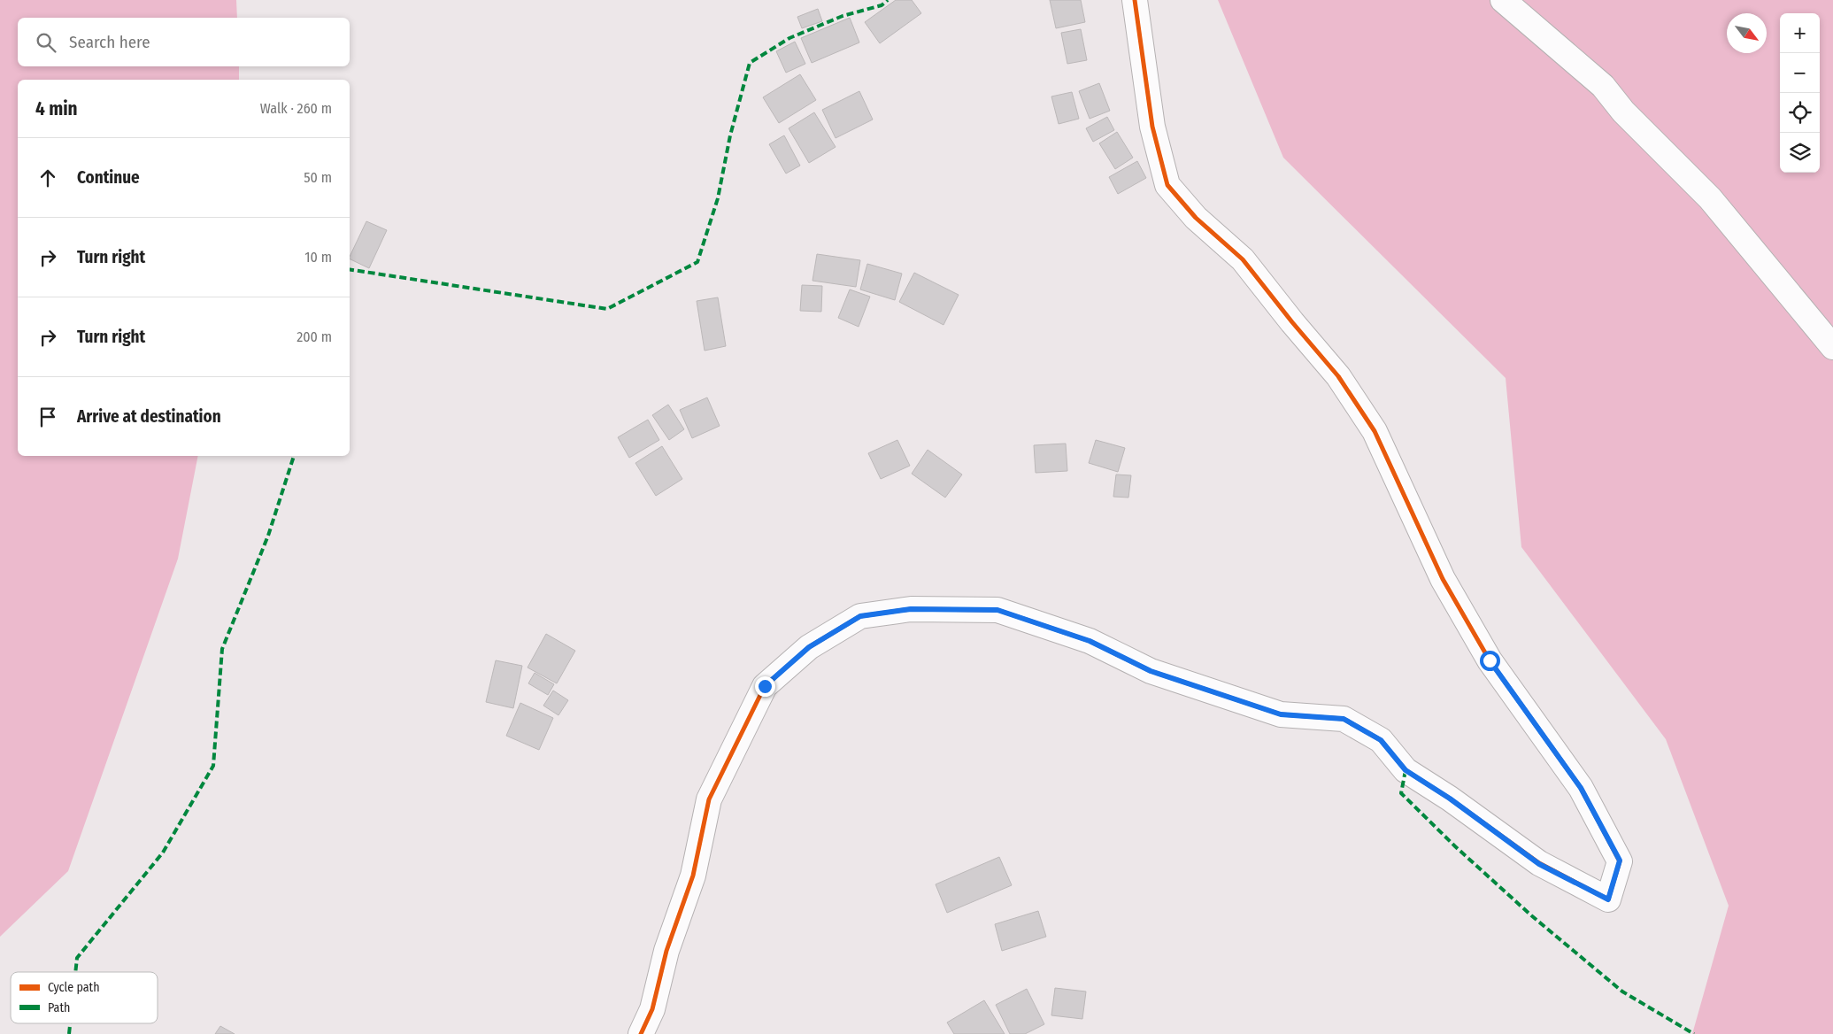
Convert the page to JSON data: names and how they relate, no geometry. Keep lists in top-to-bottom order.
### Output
{
  "legend": ["Cycle path", "Path"],
  "north": "bottom right",
  "page": {
    "map_buttons": ["+", "−"],
    "search": "Search here",
    "heading": ["4 min", "Walk · 260 m"],
    "list": [
      ["Continue", "50 m"],
      ["Turn right", "10 m"],
      ["Turn right", "200 m"],
      "Arrive at destination"
    ]
  }
}
